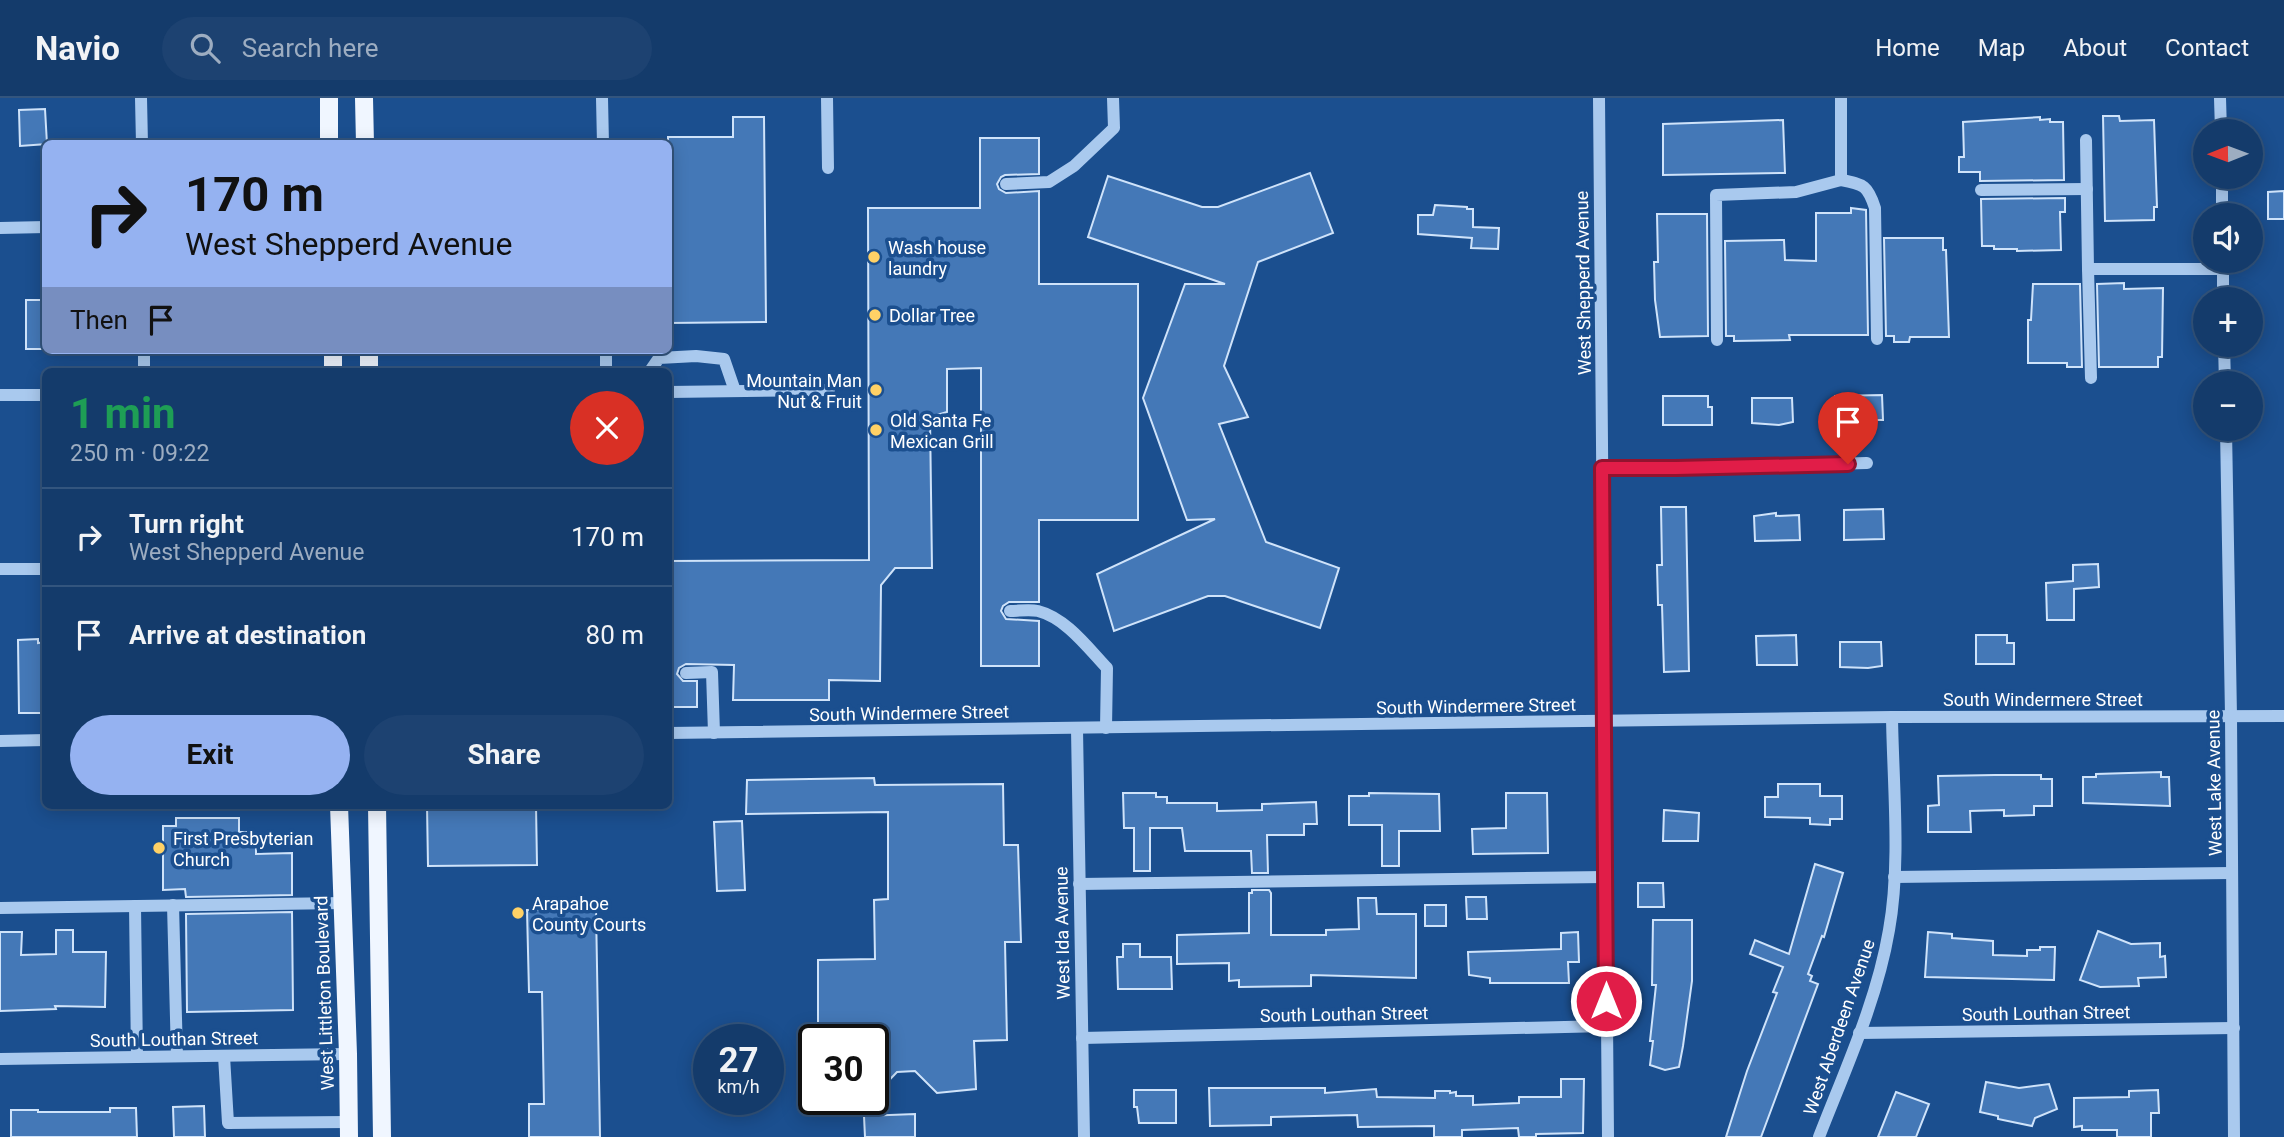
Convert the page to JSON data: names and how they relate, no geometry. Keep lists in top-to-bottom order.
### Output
{
  "streets": {
    "main road": ["West Littleton Boulevard"],
    "street": [
      "West Shepperd Avenue",
      "South Windermere Street",
      "West Lake Avenue",
      "West Ida Avenue",
      "South Louthan Street",
      "West Aberdeen Avenue"
    ]
  },
  "crossings": [
    ["West Shepperd Avenue", "South Windermere Street"],
    ["West Shepperd Avenue", "South Louthan Street"],
    ["South Windermere Street", "West Lake Avenue"],
    ["South Windermere Street", "West Ida Avenue"],
    ["South Windermere Street", "West Aberdeen Avenue"],
    ["West Lake Avenue", "South Louthan Street"],
    ["West Ida Avenue", "South Louthan Street"],
    ["West Littleton Boulevard", "South Louthan Street"],
    ["South Louthan Street", "West Aberdeen Avenue"]
  ],
  "places": [
    "Wash house laundry",
    "Dollar Tree",
    "Mountain Man Nut & Fruit",
    "Old Santa Fe Mexican Grill",
    "First Presbyterian Church",
    "Arapahoe County Courts"
  ],
  "north": "left",
  "page": {
    "header": "Navio",
    "search": "Search here",
    "nav": [
      "Home",
      "Map",
      "About",
      "Contact"
    ],
    "map_buttons": ["+", "−"],
    "turn": ["170 m", "West Shepperd Avenue"],
    "then": "Then",
    "heading": ["1 min", "250 m · 09:22"],
    "list": [
      {
        "name": "Turn right",
        "note": "West Shepperd Avenue",
        "value": "170 m"
      },
      {
        "name": "Arrive at destination",
        "value": "80 m"
      }
    ],
    "buttons": ["Exit", "Share"],
    "speed": "27 km/h",
    "limit": "30"
  }
}
